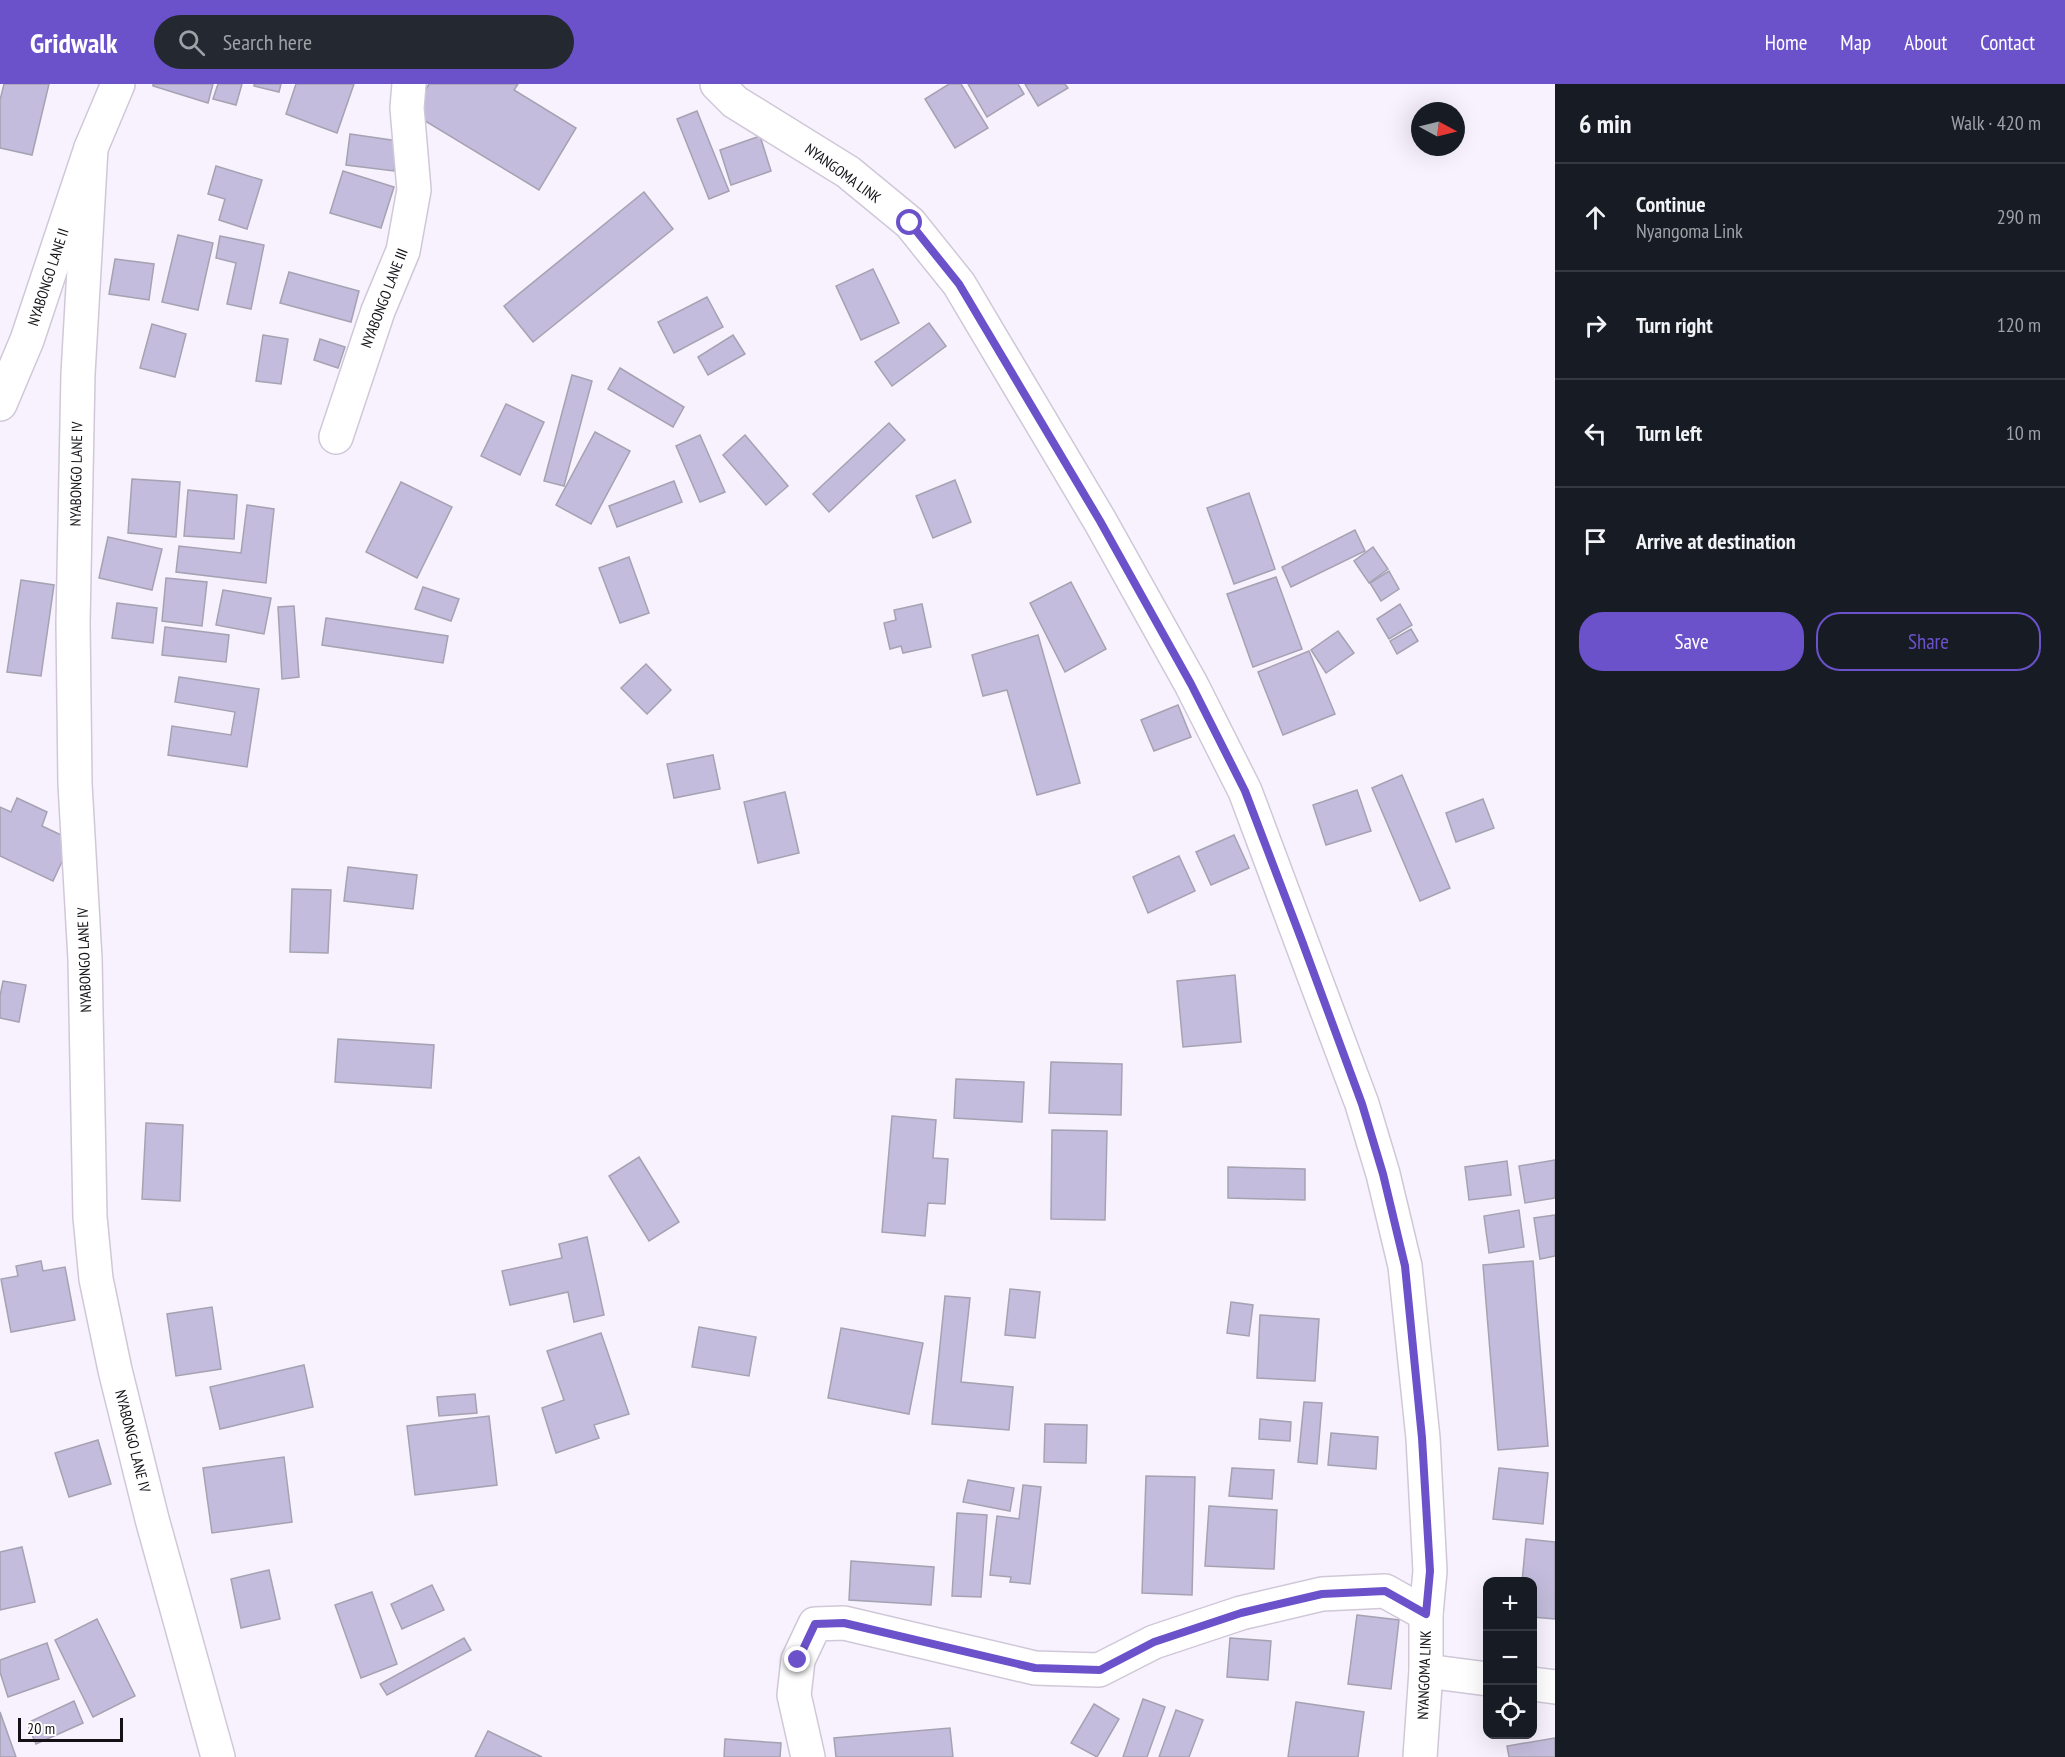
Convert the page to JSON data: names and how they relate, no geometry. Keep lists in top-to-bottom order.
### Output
{
  "streets": {
    "street": [
      "NYANGOMA LINK",
      "NYABONGO LANE II",
      "NYABONGO LANE III",
      "NYABONGO LANE IV"
    ]
  },
  "crossings": [
    ["NYABONGO LANE II", "NYABONGO LANE IV"]
  ],
  "scale_bar": "20 m",
  "north": "right",
  "page": {
    "header": "Gridwalk",
    "search": "Search here",
    "nav": [
      "Home",
      "Map",
      "About",
      "Contact"
    ],
    "heading": ["6 min", "Walk · 420 m"],
    "list": [
      ["Continue", "Nyangoma Link", "290 m"],
      ["Turn right", "120 m"],
      ["Turn left", "10 m"],
      "Arrive at destination"
    ],
    "buttons": ["Save", "Share"],
    "map_buttons": ["+", "−"],
    "scale": "20 m"
  }
}
